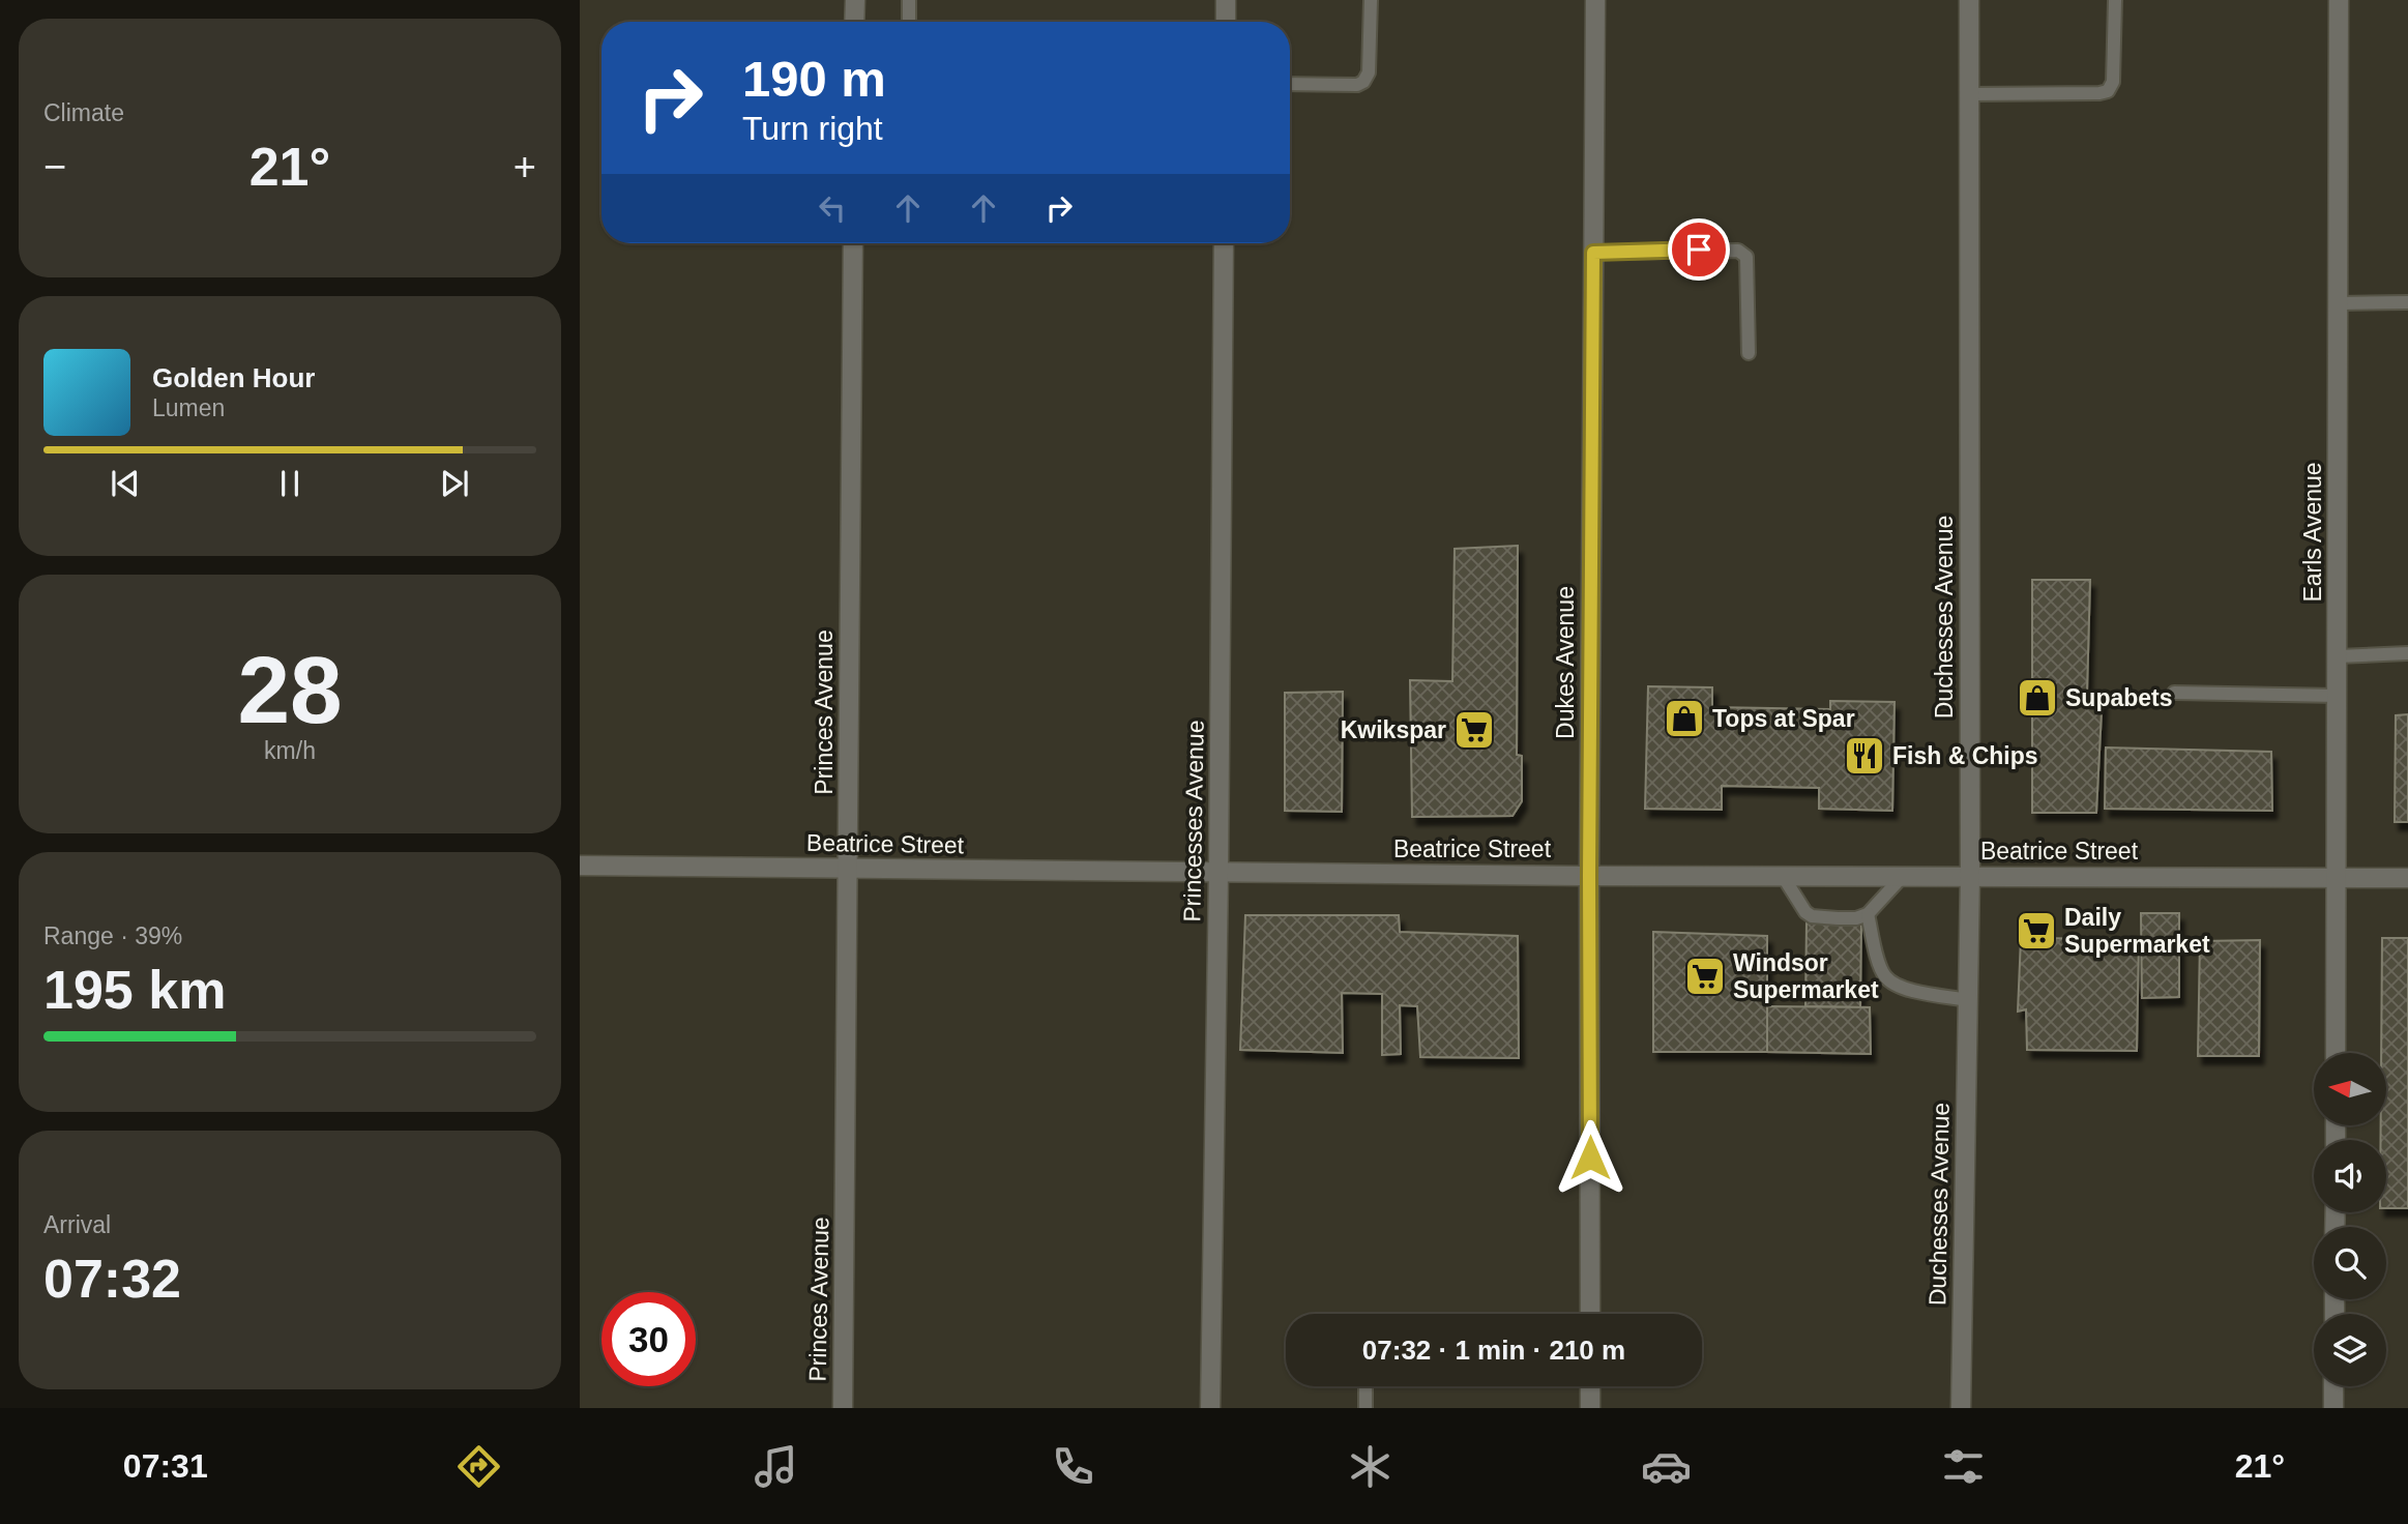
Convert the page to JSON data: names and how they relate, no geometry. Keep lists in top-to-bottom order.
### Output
{
  "streets": {
    "street": [
      "Earls Avenue",
      "Duchesses Avenue",
      "Dukes Avenue",
      "Princes Avenue",
      "Princesses Avenue",
      "Beatrice Street"
    ]
  },
  "crossings": [
    ["Earls Avenue", "Beatrice Street"],
    ["Duchesses Avenue", "Beatrice Street"],
    ["Dukes Avenue", "Beatrice Street"],
    ["Princes Avenue", "Beatrice Street"],
    ["Princesses Avenue", "Beatrice Street"]
  ],
  "places": {
    "shop": ["Supabets", "Tops at Spar"],
    "supermarket": ["Kwikspar", "Daily Supermarket", "Windsor Supermarket"],
    "restaurant": ["Fish & Chips"]
  },
  "north": "left",
  "page": {
    "tile": [
      "Climate",
      ["28", "km/h"],
      ["Range · 39%", "195 km"],
      ["Arrival", "07:32"]
    ],
    "turn": ["190 m", "Turn right"],
    "heat": ["−", "21°", "+"],
    "song": ["Golden Hour", "Lumen"],
    "limit": "30",
    "trip": "07:32 · 1 min · 210 m",
    "tabs": ["07:31", "21°"]
  }
}
